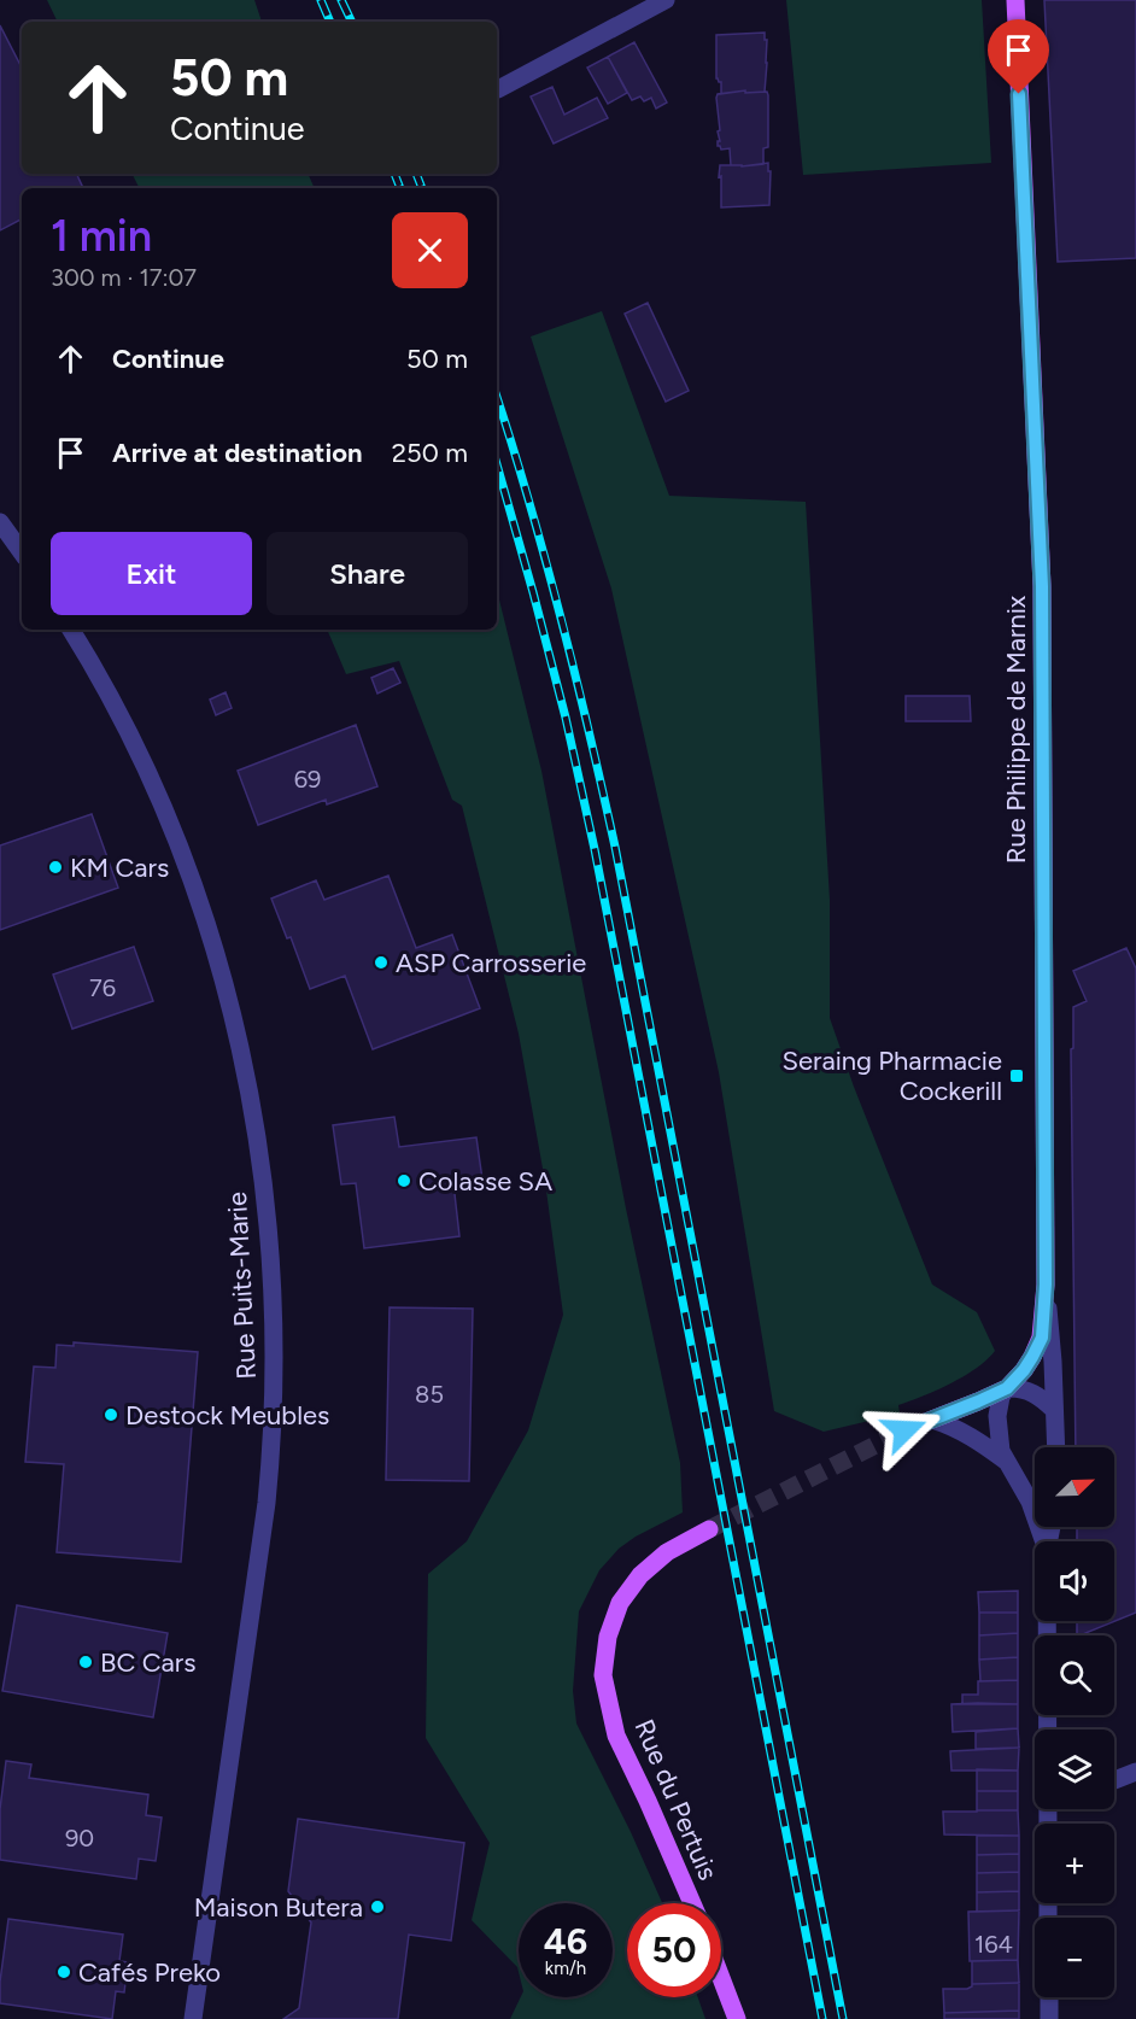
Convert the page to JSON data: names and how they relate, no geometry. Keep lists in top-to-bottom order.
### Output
{
  "streets": {
    "main road": ["Rue Philippe de Marnix", "Rue du Pertuis"],
    "street": ["Rue Puits-Marie"]
  },
  "places": {
    "other": [
      "KM Cars",
      "ASP Carrosserie",
      "Colasse SA",
      "Destock Meubles",
      "BC Cars",
      "Maison Butera",
      "Cafés Preko"
    ],
    "transit": ["Seraing Pharmacie Cockerill"]
  },
  "house_numbers": [
    "69",
    "76",
    "85",
    "90",
    "164"
  ],
  "north": "top right",
  "page": {
    "turn": ["50 m", "Continue"],
    "heading": ["1 min", "300 m · 17:07"],
    "list": [
      {
        "name": "Continue",
        "value": "50 m"
      },
      {
        "name": "Arrive at destination",
        "value": "250 m"
      }
    ],
    "buttons": ["Exit", "Share"],
    "map_buttons": ["+", "−"],
    "speed": "46 km/h",
    "limit": "50"
  }
}
